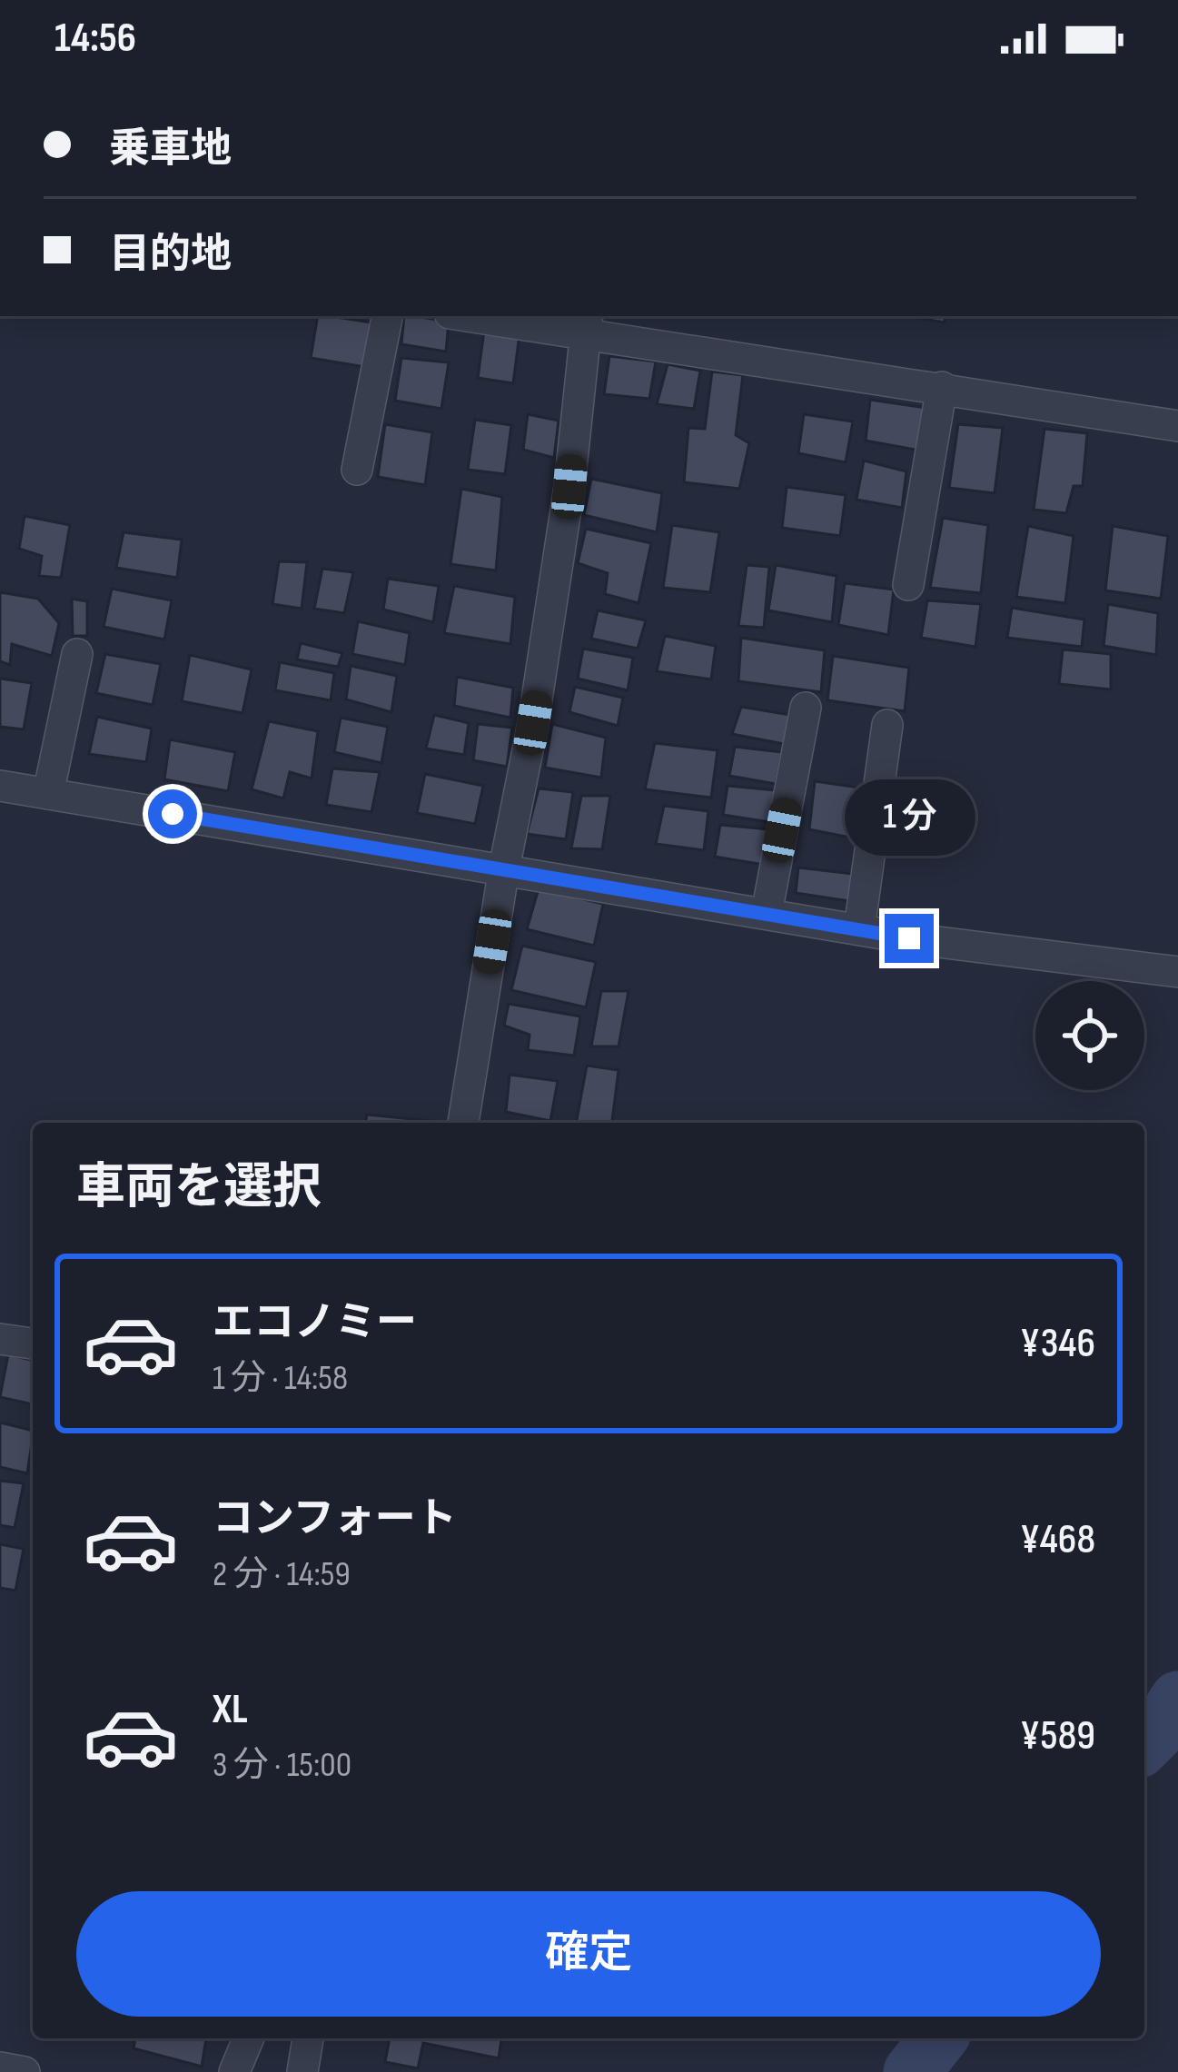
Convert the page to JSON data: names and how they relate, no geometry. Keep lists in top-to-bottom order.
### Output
{
  "page": {
    "status": "14:56",
    "banner": ["乗車地", "目的地"],
    "bubble": "1 分",
    "heading": "車両を選択",
    "list": [
      {
        "name": "エコノミー",
        "note": "1 分 · 14:58",
        "value": "¥346"
      },
      {
        "name": "コンフォート",
        "note": "2 分 · 14:59",
        "value": "¥468"
      },
      {
        "name": "XL",
        "note": "3 分 · 15:00",
        "value": "¥589"
      }
    ],
    "buttons": "確定"
  }
}
